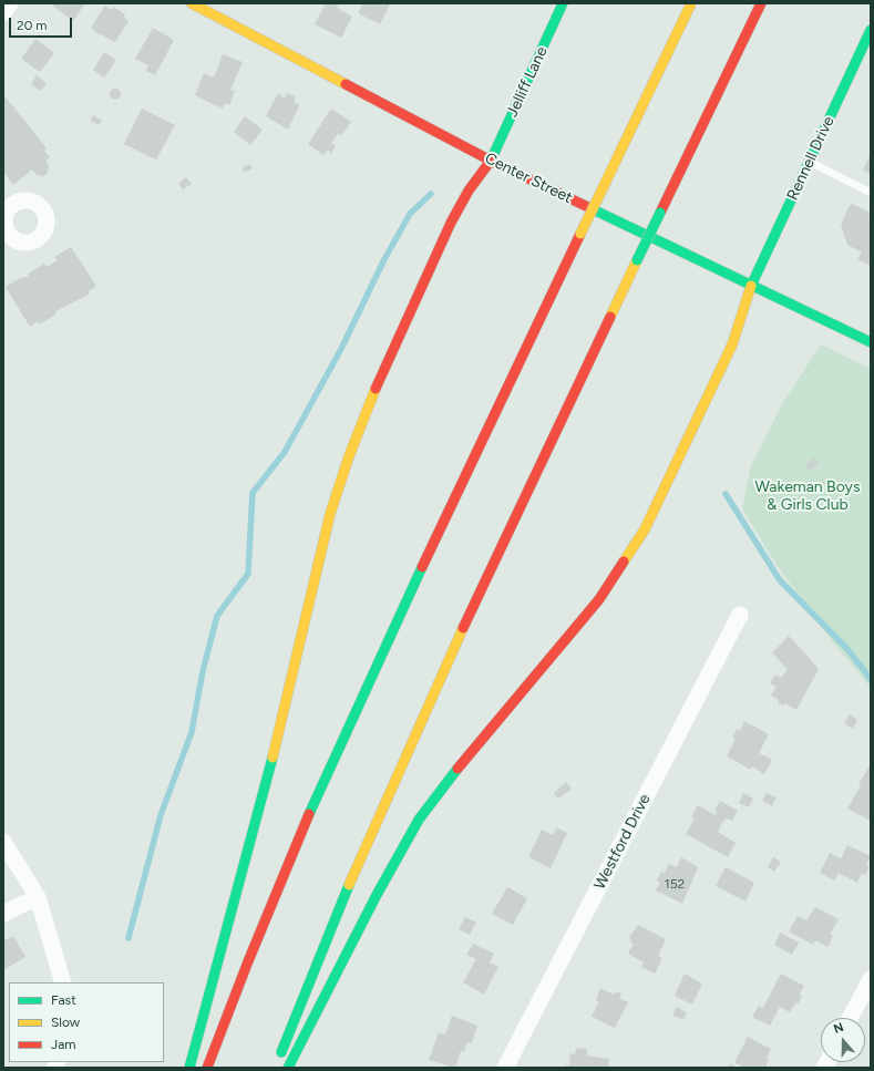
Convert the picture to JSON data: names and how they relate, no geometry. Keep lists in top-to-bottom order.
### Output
{
  "streets": {
    "main road": ["Jelliff Lane", "Rennell Drive", "Center Street"],
    "street": ["Westford Drive"]
  },
  "crossings": [
    ["Jelliff Lane", "Center Street"],
    ["Rennell Drive", "Center Street"]
  ],
  "parks": ["Wakeman Boys & Girls Club"],
  "house_numbers": ["152"],
  "legend": ["Fast", "Slow", "Jam"],
  "scale_bar": "20 m",
  "north": "top"
}
